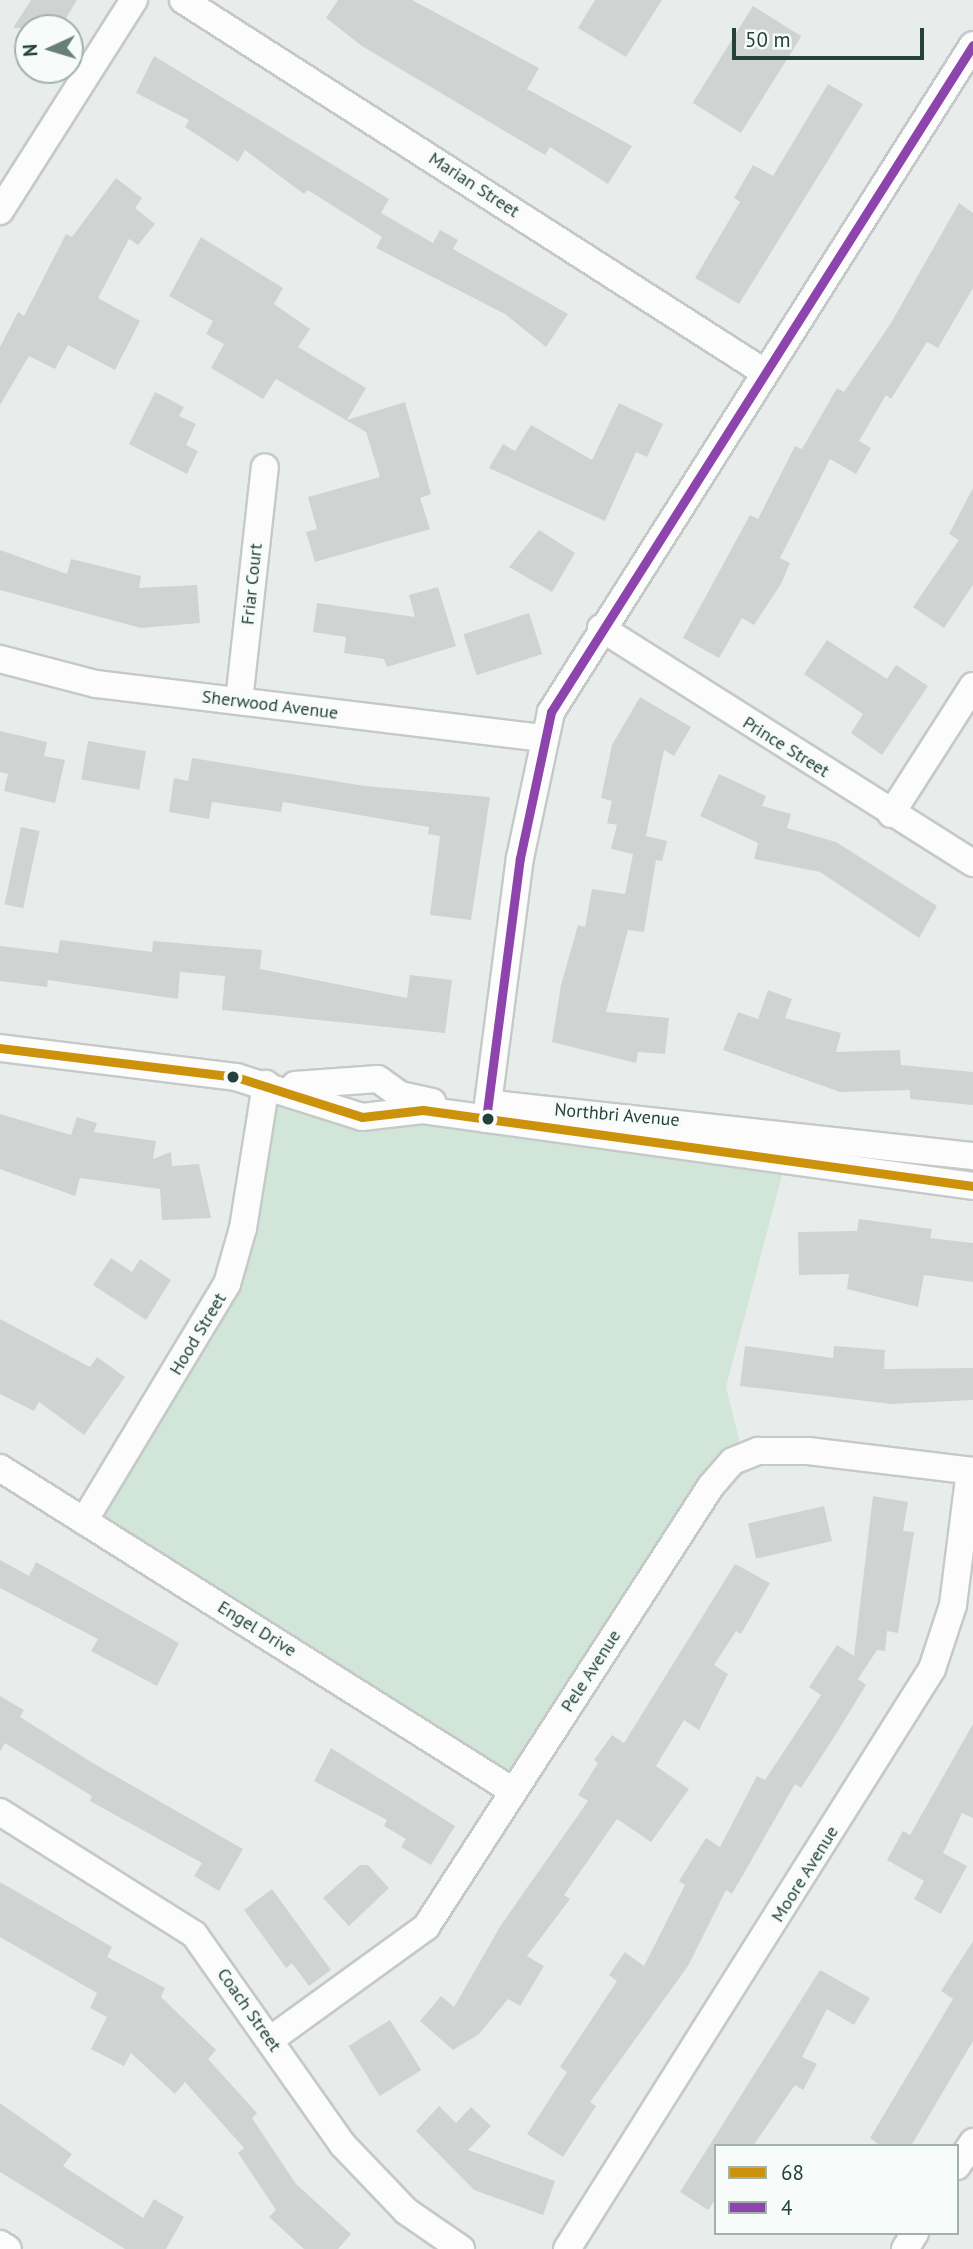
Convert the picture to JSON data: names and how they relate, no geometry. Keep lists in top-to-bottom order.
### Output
{
  "streets": {
    "street": [
      "Marian Street",
      "Friar Court",
      "Sherwood Avenue",
      "Prince Street",
      "Northbri Avenue",
      "Hood Street",
      "Engel Drive",
      "Pele Avenue",
      "Moore Avenue",
      "Coach Street"
    ]
  },
  "crossings": [
    ["Friar Court", "Sherwood Avenue"],
    ["Northbri Avenue", "Hood Street"],
    ["Hood Street", "Engel Drive"],
    ["Engel Drive", "Pele Avenue"],
    ["Pele Avenue", "Moore Avenue"],
    ["Pele Avenue", "Coach Street"]
  ],
  "lines": ["transit line 4", "transit line 68"],
  "legend": ["68", "4"],
  "scale_bar": "50 m",
  "north": "left"
}
